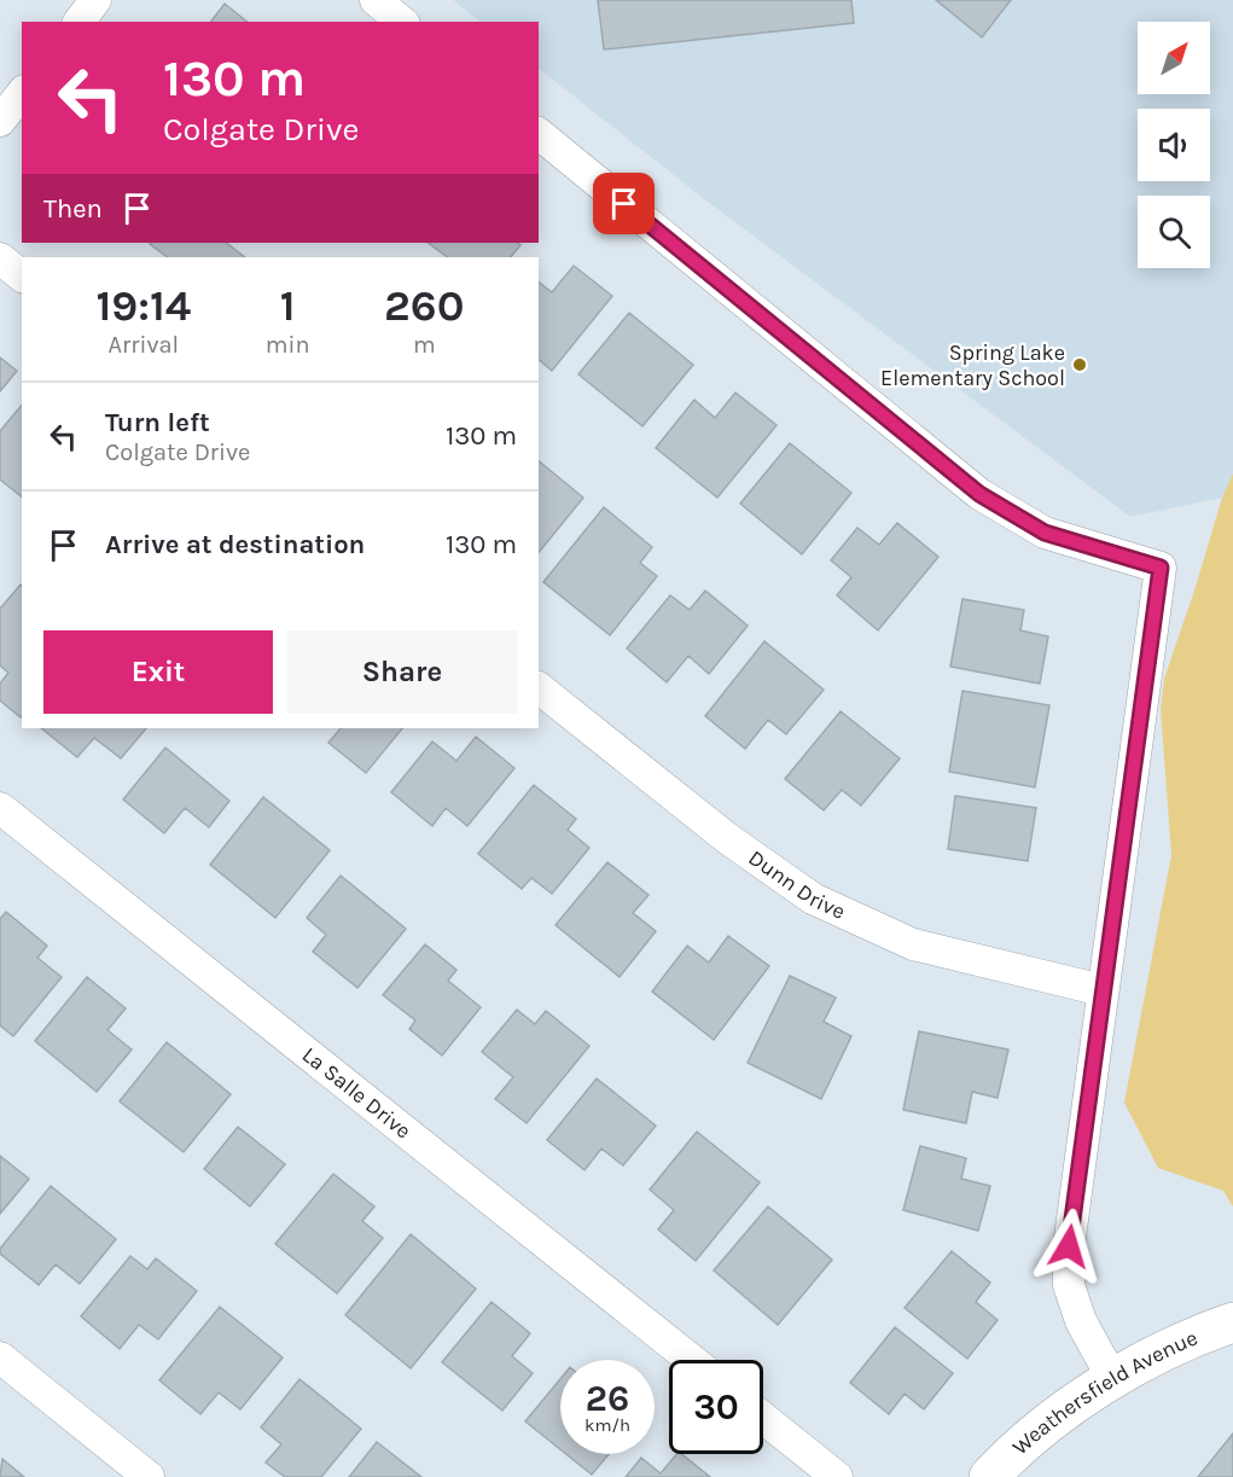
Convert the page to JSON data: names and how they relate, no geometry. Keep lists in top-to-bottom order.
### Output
{
  "streets": {
    "street": ["Dunn Drive", "La Salle Drive", "Weathersfield Avenue"]
  },
  "places": ["Spring Lake Elementary School"],
  "north": "top right",
  "page": {
    "turn": ["130 m", "Colgate Drive"],
    "then": "Then",
    "eta": [
      "19:14",
      "Arrival",
      "1",
      "min",
      "260",
      "m"
    ],
    "list": [
      {
        "name": "Turn left",
        "note": "Colgate Drive",
        "value": "130 m"
      },
      {
        "name": "Arrive at destination",
        "value": "130 m"
      }
    ],
    "buttons": ["Exit", "Share"],
    "speed": "26 km/h",
    "limit": "30"
  }
}
